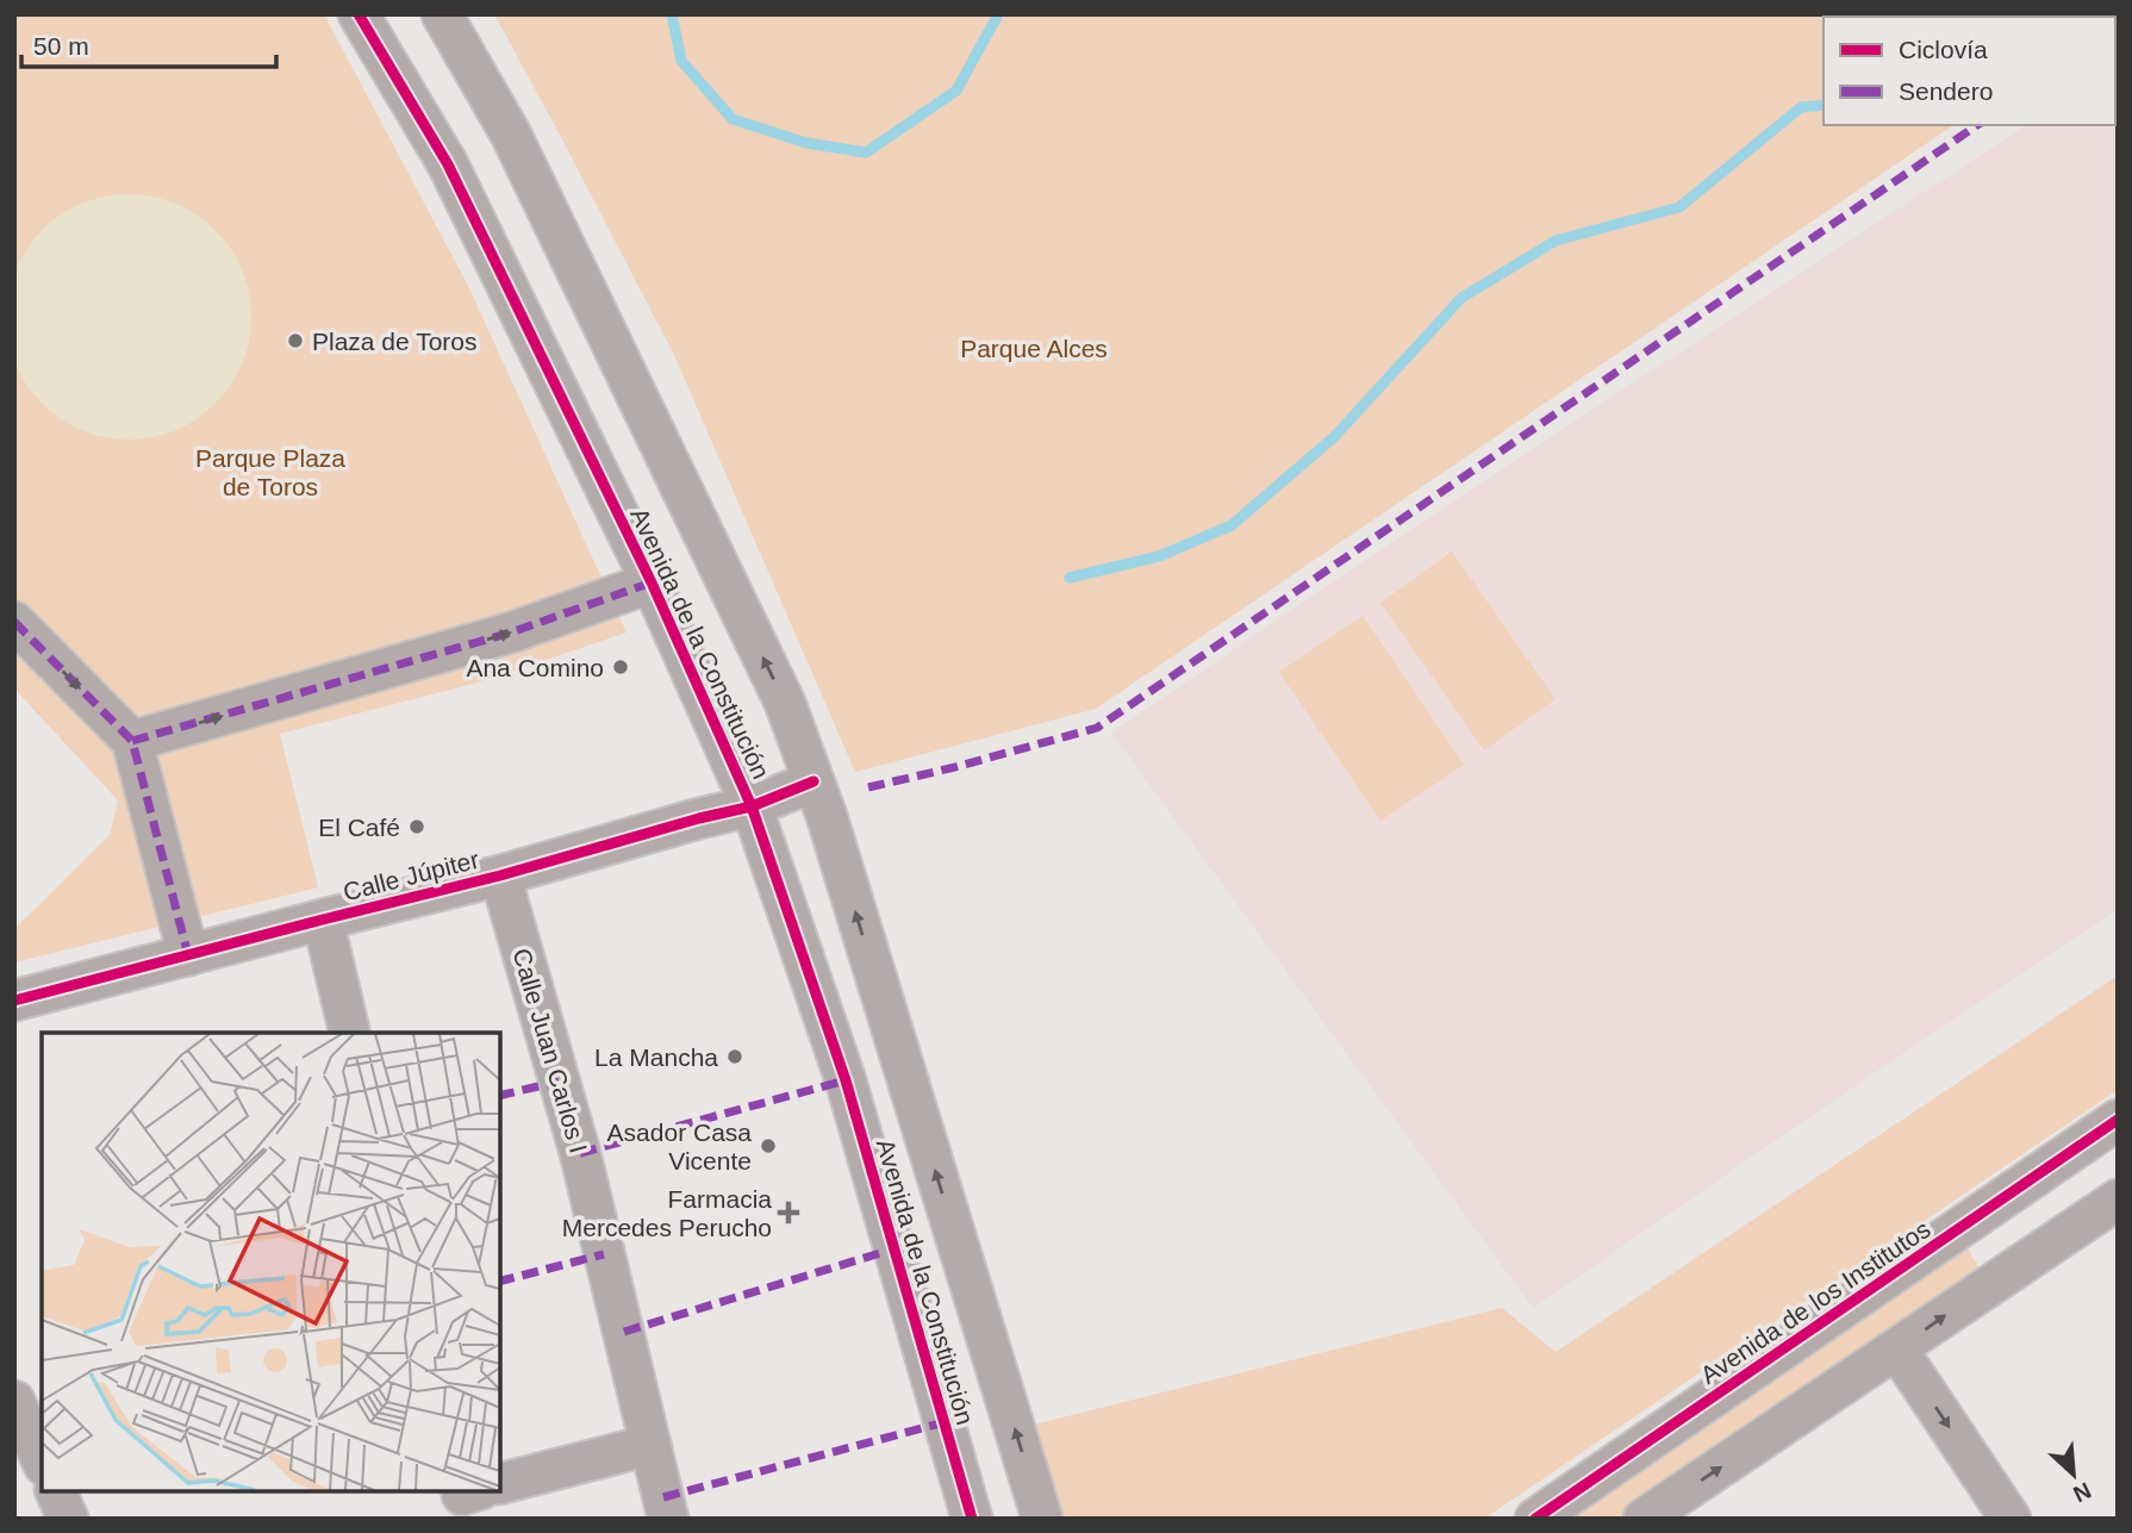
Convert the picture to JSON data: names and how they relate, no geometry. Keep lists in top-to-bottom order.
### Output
{
  "streets": {
    "street": [
      "Avenida de la Constitución",
      "Calle Júpiter",
      "Calle Juan Carlos I",
      "Avenida de los Institutos"
    ]
  },
  "crossings": [
    ["Avenida de la Constitución", "Calle Júpiter"],
    ["Calle Júpiter", "Calle Juan Carlos I"]
  ],
  "parks": ["Parque Alces", "Parque Plaza de Toros"],
  "places": {
    "other": [
      "Plaza de Toros",
      "Ana Comino",
      "El Café",
      "La Mancha",
      "Asador Casa Vicente"
    ],
    "health": ["Farmacia Mercedes Perucho"]
  },
  "legend": ["Ciclovía", "Sendero"],
  "scale_bar": "50 m",
  "north": "bottom right"
}
